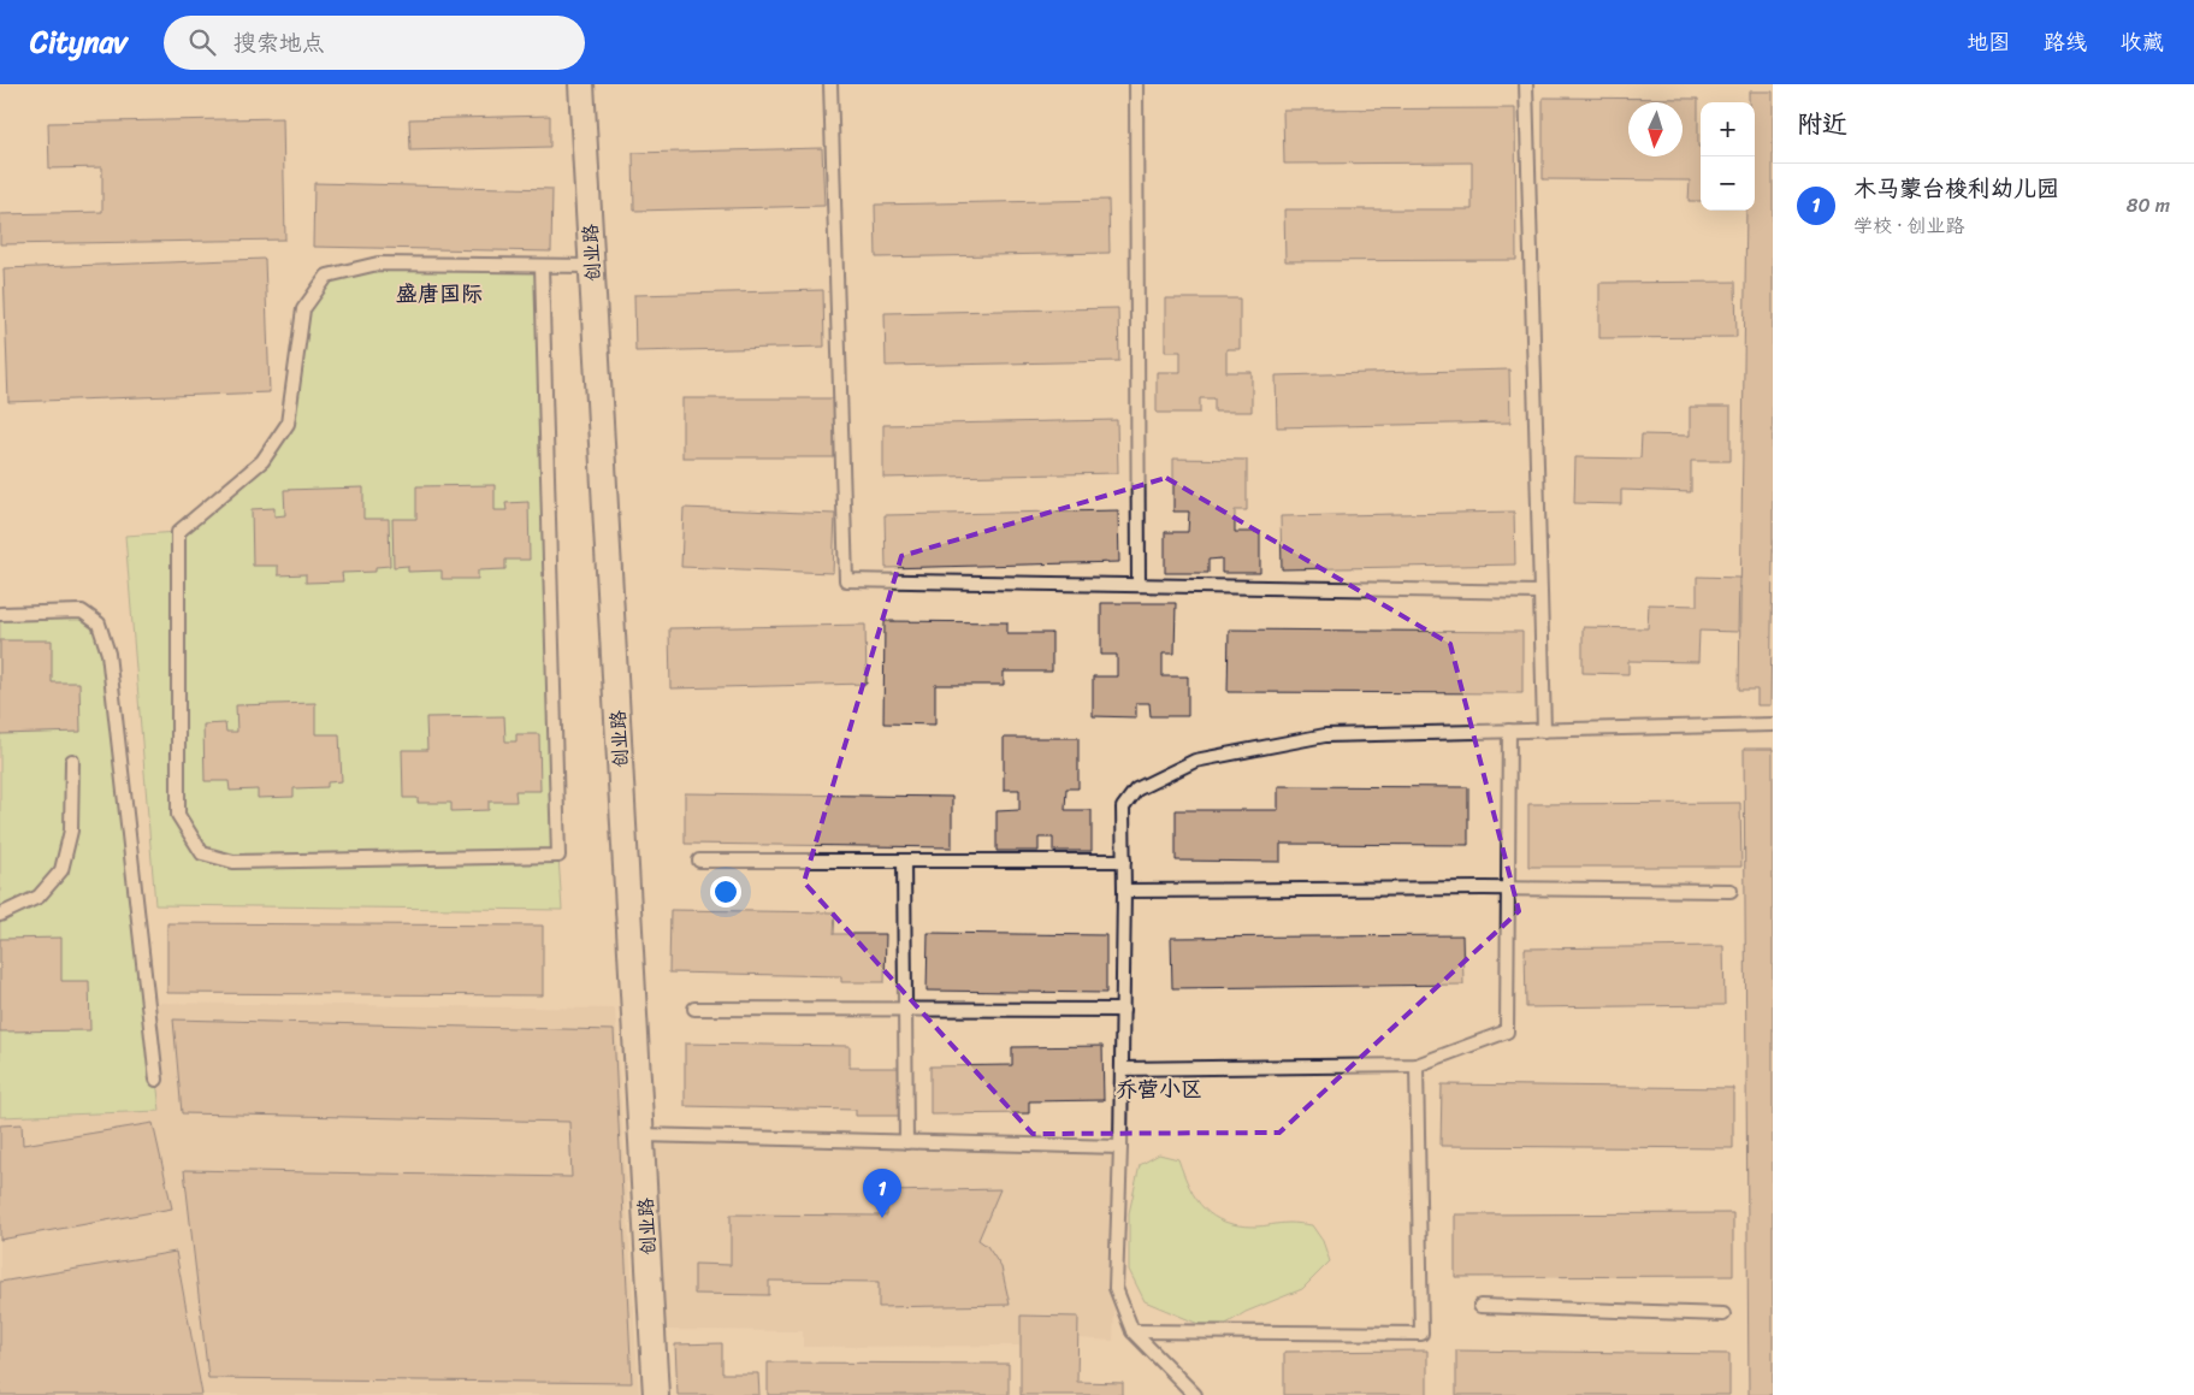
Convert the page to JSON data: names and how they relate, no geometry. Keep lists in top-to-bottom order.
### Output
{
  "streets": {
    "street": ["创业路"]
  },
  "districts": ["盛唐国际", "乔营小区"],
  "north": "bottom",
  "page": {
    "header": "Citynav",
    "search": "搜索地点",
    "nav": ["地图", "路线", "收藏"],
    "heading": "附近",
    "map_buttons": ["+", "−"],
    "list": [
      {
        "mark": "1",
        "name": "木马蒙台梭利幼儿园",
        "note": "学校 · 创业路",
        "value": "80 m"
      }
    ],
    "pins": "1"
  }
}
